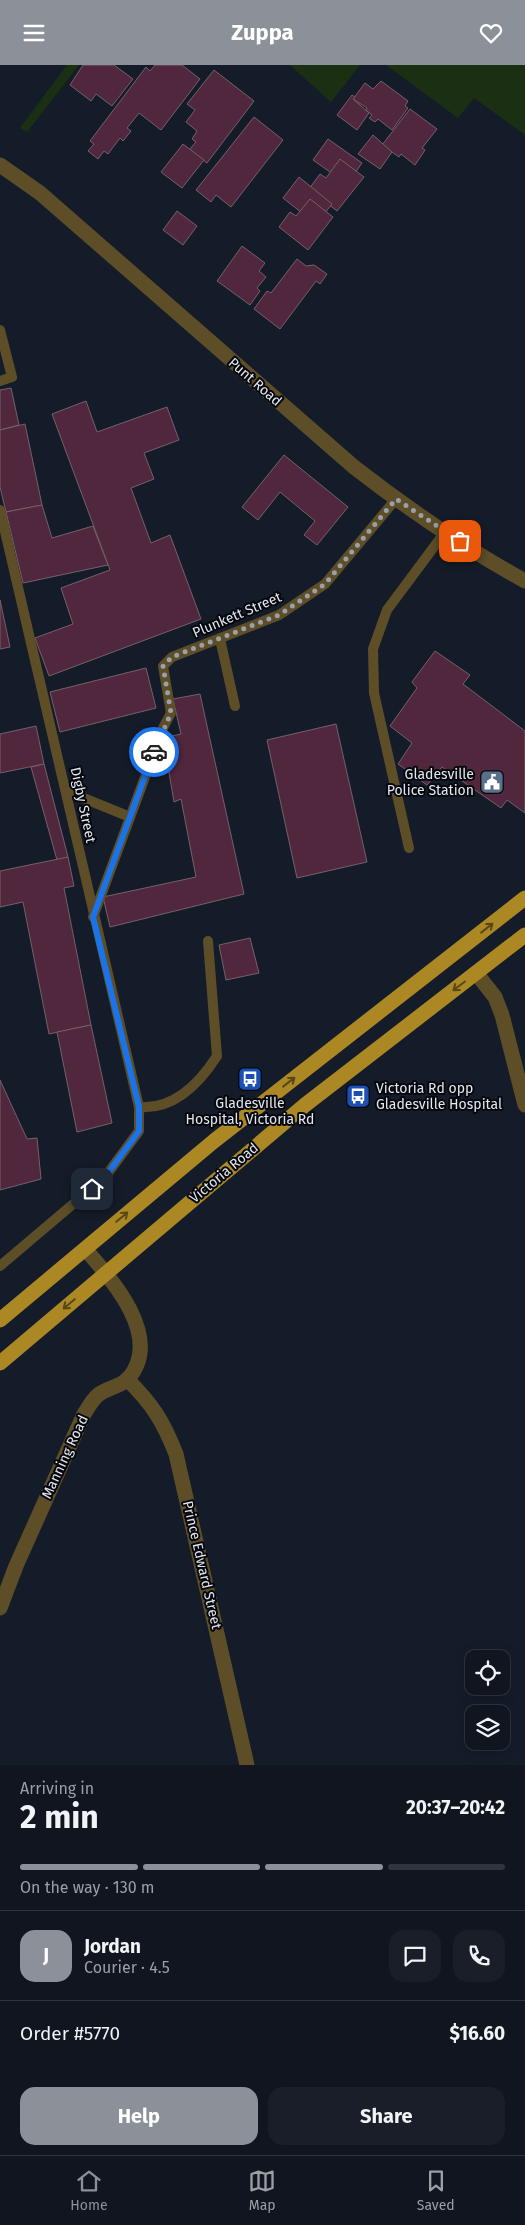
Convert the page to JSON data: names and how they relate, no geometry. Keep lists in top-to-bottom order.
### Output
{
  "streets": {
    "highway": ["Victoria Road"],
    "street": ["Punt Road", "Manning Road", "Prince Edward Street"],
    "lane": ["Plunkett Street", "Digby Street"]
  },
  "crossings": [
    ["Punt Road", "Plunkett Street"],
    ["Plunkett Street", "Digby Street"],
    ["Manning Road", "Prince Edward Street"]
  ],
  "places": {
    "public building": ["Gladesville Police Station"],
    "bus stop": ["Gladesville Hospital, Victoria Rd", "Victoria Rd opp Gladesville Hospital"]
  },
  "page": {
    "header": "Zuppa",
    "heading": ["2 min", "Arriving in", "20:37–20:42"],
    "panel": [
      "Jordan",
      "Courier · 4.5",
      "Order #5770",
      "$16.60"
    ],
    "bar": "On the way · 130 m",
    "round": "J",
    "buttons": ["Help", "Share"],
    "tabs": ["Home", "Map", "Saved"]
  }
}
